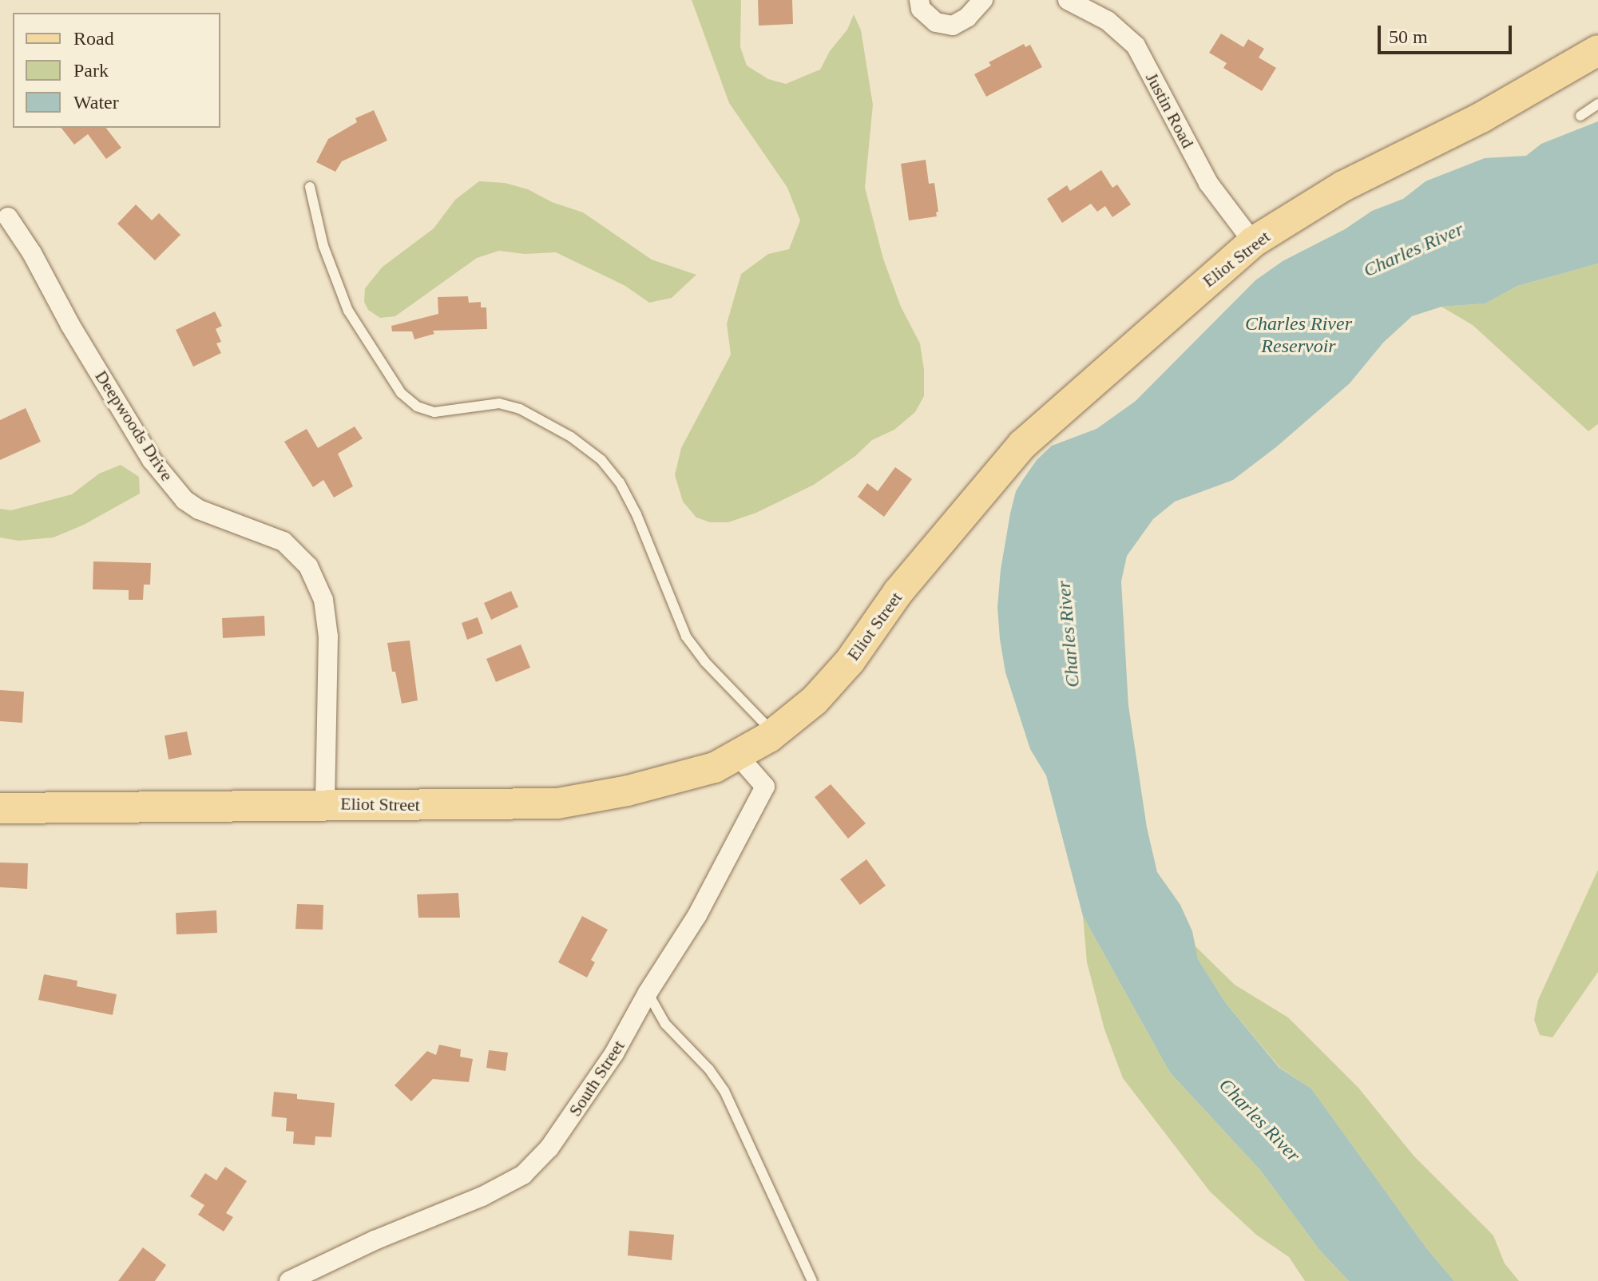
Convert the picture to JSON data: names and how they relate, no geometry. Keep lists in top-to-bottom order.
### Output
{
  "streets": {
    "main road": ["Eliot Street"],
    "street": ["Justin Road", "Deepwoods Drive", "South Street"]
  },
  "crossings": [
    ["Justin Road", "Eliot Street"],
    ["Eliot Street", "Deepwoods Drive"],
    ["Eliot Street", "South Street"]
  ],
  "water": ["Charles River", "Charles River Reservoir"],
  "legend": ["Road", "Park", "Water"],
  "scale_bar": "50 m"
}
